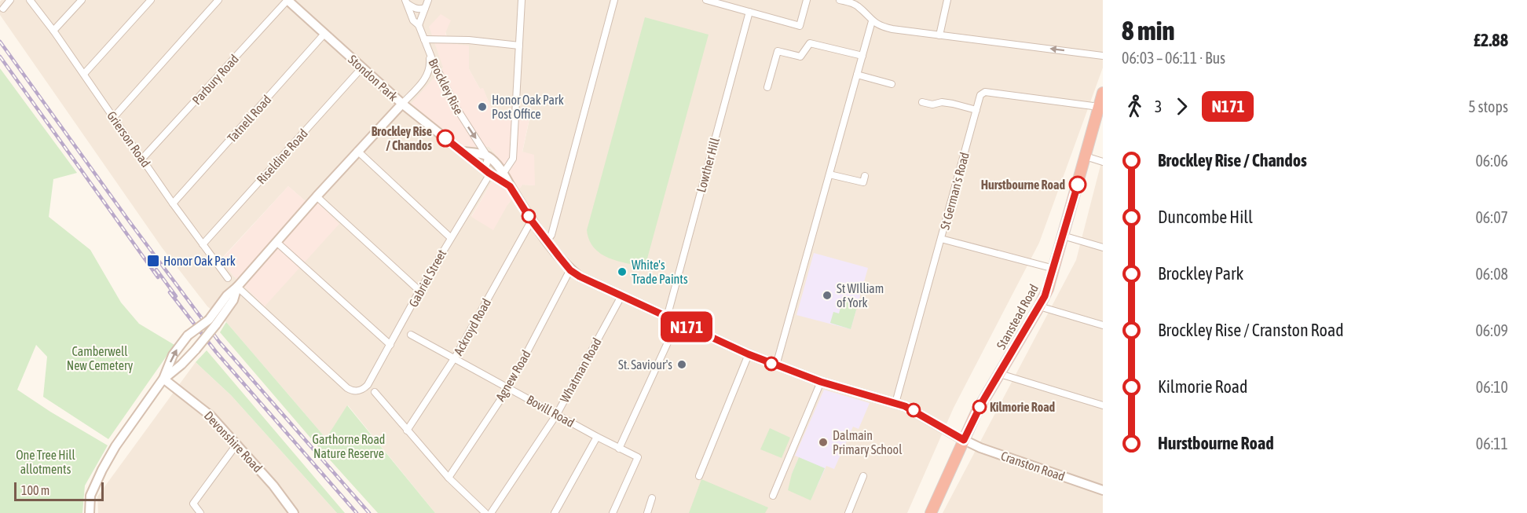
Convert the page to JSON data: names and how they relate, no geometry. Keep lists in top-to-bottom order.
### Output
{
  "streets": {
    "highway": ["Stanstead Road"],
    "main road": ["Stondon Park", "Devonshire Road", "Cranston Road"],
    "street": [
      "Parbury Road",
      "Brockley Rise",
      "Tatnell Road",
      "Grierson Road",
      "Riseldine Road",
      "Lowther Hill",
      "St German's Road",
      "Gabriel Street",
      "Ackroyd Road",
      "Whatman Road",
      "Agnew Road",
      "Bovill Road"
    ]
  },
  "crossings": [
    ["Stondon Park", "Parbury Road"],
    ["Stondon Park", "Brockley Rise"],
    ["Stondon Park", "Tatnell Road"],
    ["Stondon Park", "Riseldine Road"],
    ["Stondon Park", "Gabriel Street"],
    ["Parbury Road", "Grierson Road"],
    ["Tatnell Road", "Grierson Road"],
    ["Grierson Road", "Riseldine Road"],
    ["St German's Road", "Stanstead Road"],
    ["Stanstead Road", "Cranston Road"],
    ["Ackroyd Road", "Bovill Road"],
    ["Whatman Road", "Bovill Road"],
    ["Agnew Road", "Bovill Road"]
  ],
  "one_way": ["Brockley Rise"],
  "parks": ["Camberwell New Cemetery", "Garthorne Road Nature Reserve", "One Tree Hill allotments"],
  "places": {
    "other": [
      "Honor Oak Park Post Office",
      "Brockley Rise / Chandos",
      "Hurstbourne Road",
      "White's Trade Paints",
      "St WIlliam of York",
      "St. Saviour's",
      "Kilmorie Road",
      "Dalmain Primary School"
    ],
    "transit": ["Honor Oak Park"]
  },
  "lines": ["bus line N171"],
  "scale_bar": "100 m",
  "page": {
    "on_map": "N171",
    "heading": ["8 min", "06:03 – 06:11 · Bus", "£2.88"],
    "legs": ["3", "N171", "5 stops"],
    "list": [
      {
        "name": "Brockley Rise / Chandos",
        "value": "06:06"
      },
      {
        "name": "Duncombe Hill",
        "value": "06:07"
      },
      {
        "name": "Brockley Park",
        "value": "06:08"
      },
      {
        "name": "Brockley Rise / Cranston Road",
        "value": "06:09"
      },
      {
        "name": "Kilmorie Road",
        "value": "06:10"
      },
      {
        "name": "Hurstbourne Road",
        "value": "06:11"
      }
    ],
    "scale": "100 m"
  }
}
